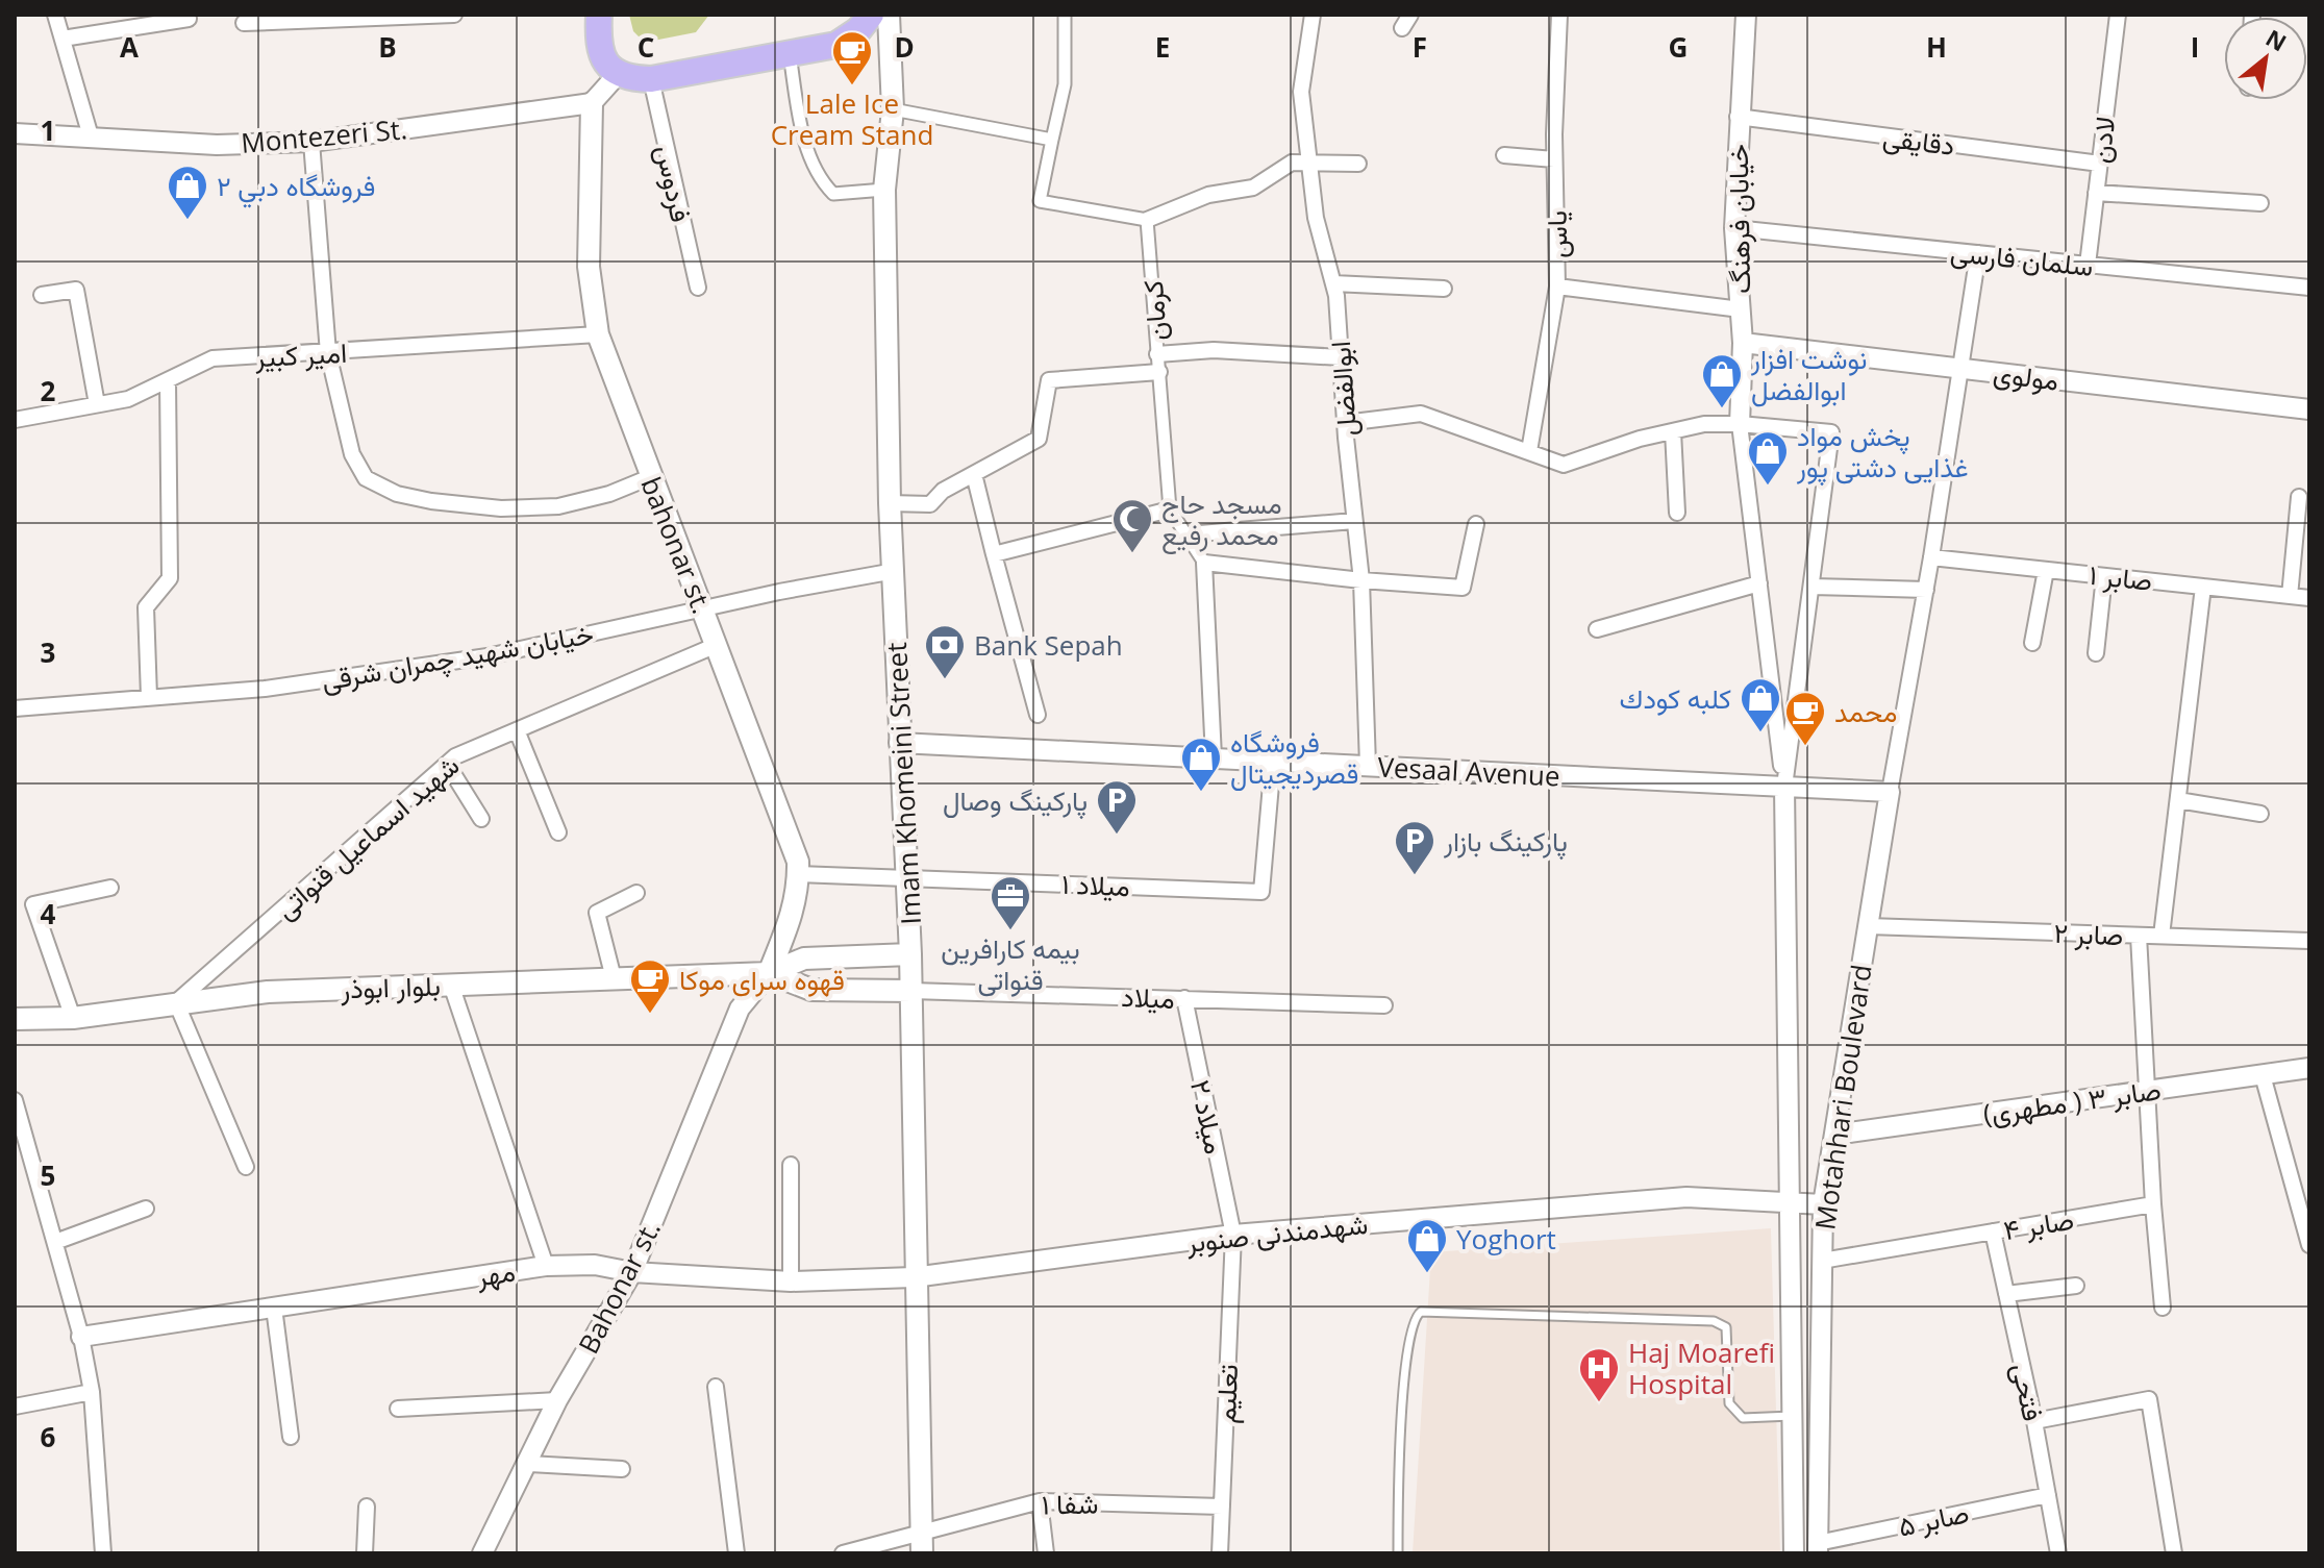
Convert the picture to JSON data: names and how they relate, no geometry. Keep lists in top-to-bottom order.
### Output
{
  "streets": {
    "main road": ["bahonar st.", "Imam Khomeini Street", "بلوار ابوذر"],
    "street": [
      "Montezeri St.",
      "لادن",
      "دقایقی",
      "فردوس",
      "خیابان فرهنگ",
      "یاس",
      "سلمان فارسی",
      "کرمان",
      "امیر کبیر",
      "مولوی",
      "ابوالفضل",
      "صابر ۱",
      "خیابان شهید چمران شرقی",
      "Vesaal Avenue",
      "شهید اسماعیل قنواتی",
      "میلاد ۱",
      "صابر ۲",
      "میلاد",
      "Motahhari Boulevard",
      "صابر ۳ ( مطهری)",
      "میلاد ۲",
      "صابر ۴",
      "شهدمندنی صنوبر",
      "مهر",
      "Bahonar st.",
      "فتحی",
      "تعلیم",
      "شفا ۱",
      "صابر ۵"
    ]
  },
  "crossings": [
    ["Montezeri St.", "bahonar st."],
    ["لادن", "دقایقی"],
    ["لادن", "سلمان فارسی"],
    ["دقایقی", "خیابان فرهنگ"],
    ["خیابان فرهنگ", "سلمان فارسی"],
    ["خیابان فرهنگ", "مولوی"],
    ["امیر کبیر", "bahonar st."],
    ["ابوالفضل", "Vesaal Avenue"],
    ["bahonar st.", "خیابان شهید چمران شرقی"],
    ["bahonar st.", "شهید اسماعیل قنواتی"],
    ["bahonar st.", "میلاد ۱"],
    ["bahonar st.", "بلوار ابوذر"],
    ["bahonar st.", "Bahonar st."],
    ["خیابان شهید چمران شرقی", "Imam Khomeini Street"],
    ["Vesaal Avenue", "Imam Khomeini Street"],
    ["Vesaal Avenue", "میلاد ۱"],
    ["Vesaal Avenue", "Motahhari Boulevard"],
    ["Imam Khomeini Street", "میلاد ۱"],
    ["Imam Khomeini Street", "میلاد"],
    ["Imam Khomeini Street", "شهدمندنی صنوبر"],
    ["Imam Khomeini Street", "مهر"],
    ["Imam Khomeini Street", "شفا ۱"],
    ["شهید اسماعیل قنواتی", "بلوار ابوذر"],
    ["صابر ۲", "Motahhari Boulevard"],
    ["بلوار ابوذر", "Bahonar st."],
    ["میلاد", "میلاد ۲"],
    ["Motahhari Boulevard", "صابر ۳ ( مطهری)"],
    ["Motahhari Boulevard", "صابر ۴"],
    ["Motahhari Boulevard", "شهدمندنی صنوبر"],
    ["Motahhari Boulevard", "صابر ۵"],
    ["میلاد ۲", "شهدمندنی صنوبر"],
    ["میلاد ۲", "تعلیم"],
    ["صابر ۴", "فتحی"],
    ["شهدمندنی صنوبر", "مهر"],
    ["شهدمندنی صنوبر", "تعلیم"],
    ["مهر", "Bahonar st."],
    ["فتحی", "صابر ۵"],
    ["تعلیم", "شفا ۱"]
  ],
  "places": {
    "cafe": ["Lale Ice Cream Stand", "محمد", "قهوه سرای موکا"],
    "shop": [
      "فروشگاه دبي ٢",
      "نوشت افزار ابوالفضل",
      "پخش مواد غذایی دشتی پور",
      "كلبه كودك",
      "فروشگاه قصردیجیتال",
      "Yoghort"
    ],
    "mosque": ["مسجد حاج محمد رفیع"],
    "bank": ["Bank Sepah"],
    "parking": ["پارکینگ وصال", "پارکینگ بازار"],
    "office": ["بیمه کارافرین قنواتی"],
    "hospital": ["Haj Moarefi Hospital"]
  },
  "north": "top right",
  "grid": {
    "columns": [
      "A",
      "B",
      "C",
      "D",
      "E",
      "F",
      "G",
      "H",
      "I"
    ],
    "rows": [
      "1",
      "2",
      "3",
      "4",
      "5",
      "6"
    ]
  }
}
